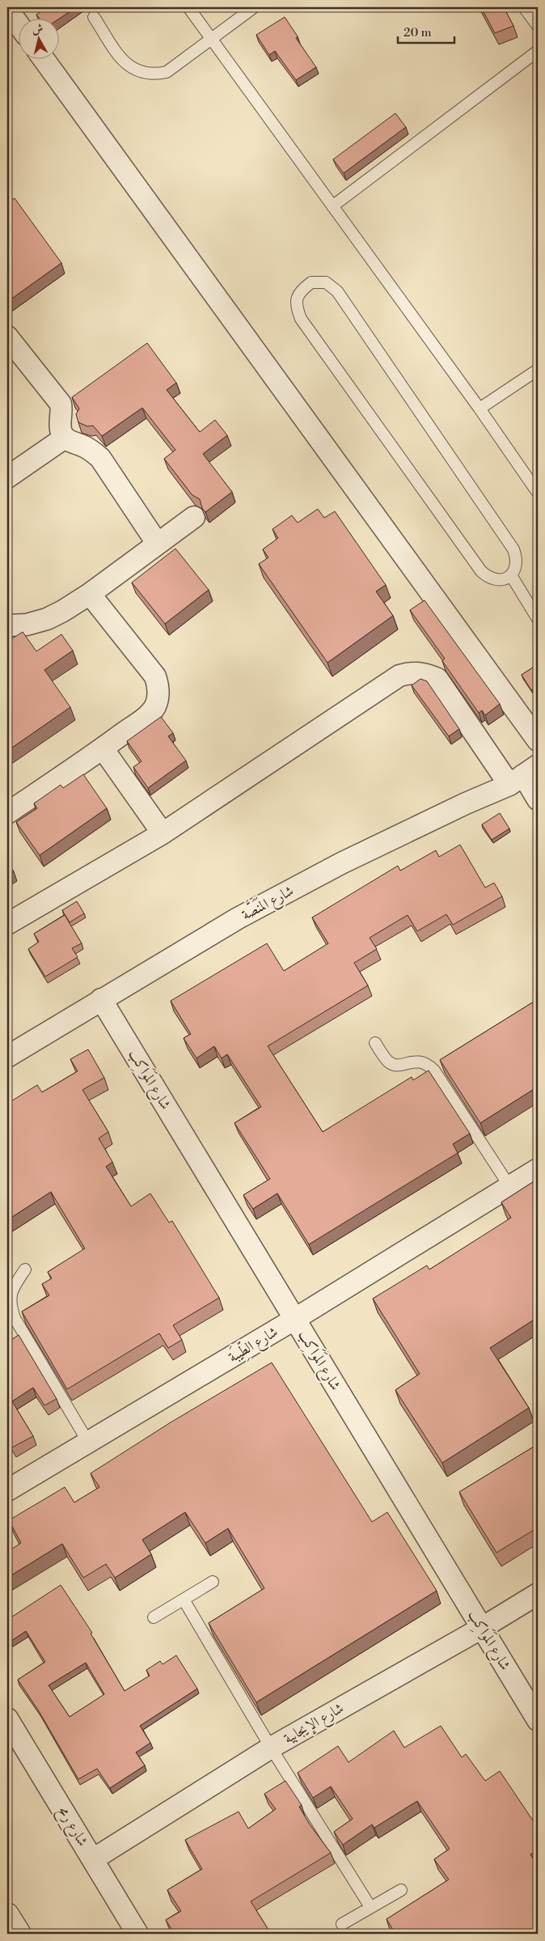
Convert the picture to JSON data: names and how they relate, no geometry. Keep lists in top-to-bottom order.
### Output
{
  "streets": {
    "street": [
      "شارع المَنَصَّة",
      "شارع المَوَاكِب",
      "شارع الطِّيبَة",
      "شارع الإيجابية",
      "شارع رمح"
    ]
  },
  "crossings": [
    ["شارع المَنَصَّة", "شارع المَوَاكِب"],
    ["شارع المَوَاكِب", "شارع الطِّيبَة"],
    ["شارع المَوَاكِب", "شارع الإيجابية"],
    ["شارع الإيجابية", "شارع رمح"]
  ],
  "scale_bar": "20 m",
  "north": "top"
}
